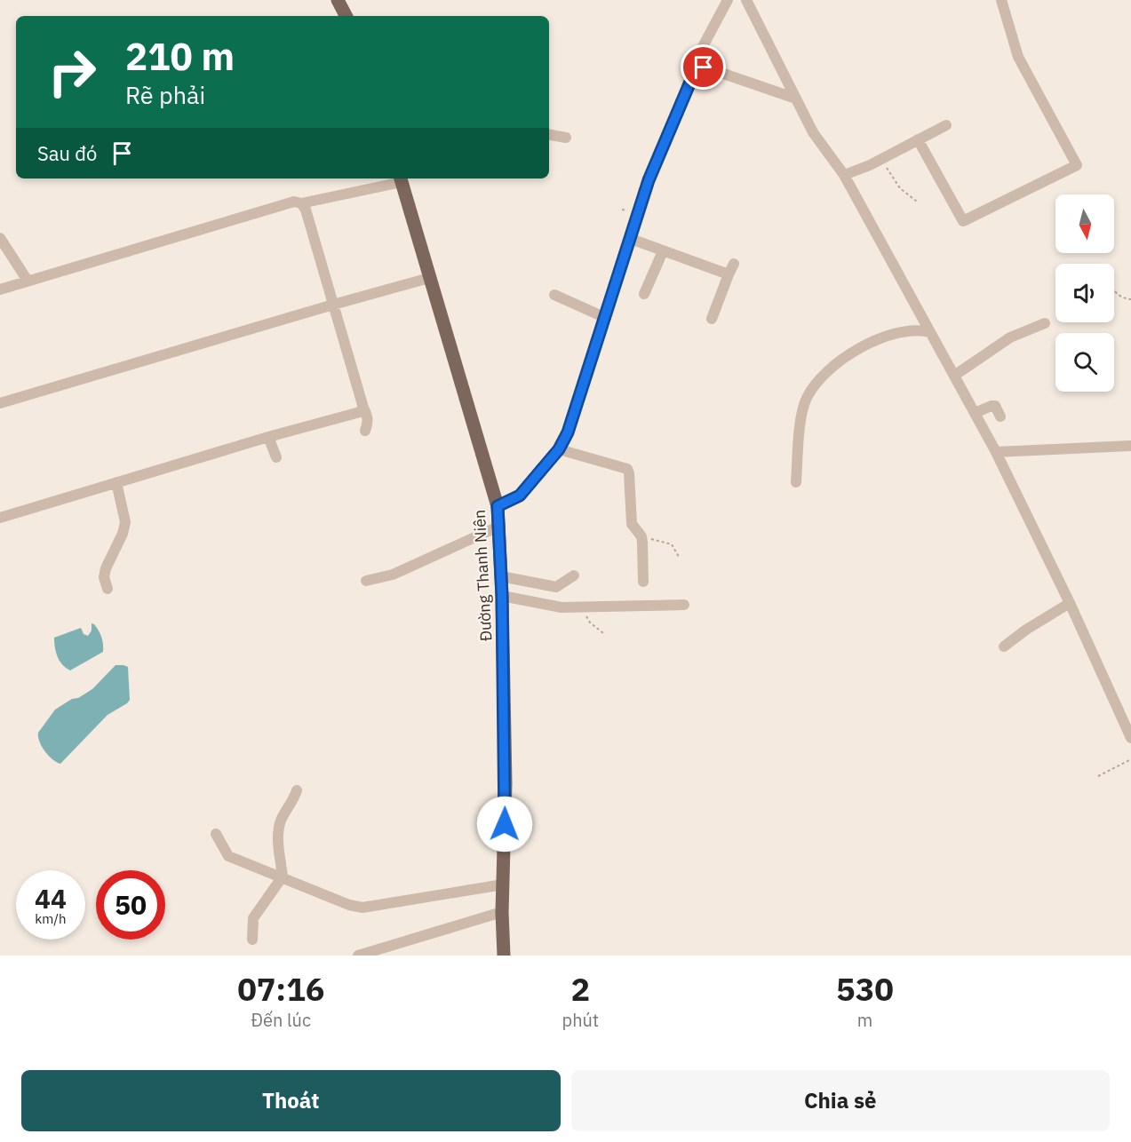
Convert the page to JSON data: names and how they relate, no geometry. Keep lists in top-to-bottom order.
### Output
{
  "streets": {
    "main road": ["Đường Thanh Niên"]
  },
  "north": "bottom",
  "page": {
    "turn": ["210 m", "Rẽ phải"],
    "then": "Sau đó",
    "speed": "44 km/h",
    "limit": "50",
    "eta": [
      "07:16",
      "Đến lúc",
      "2",
      "phút",
      "530",
      "m"
    ],
    "buttons": ["Thoát", "Chia sẻ"]
  }
}
